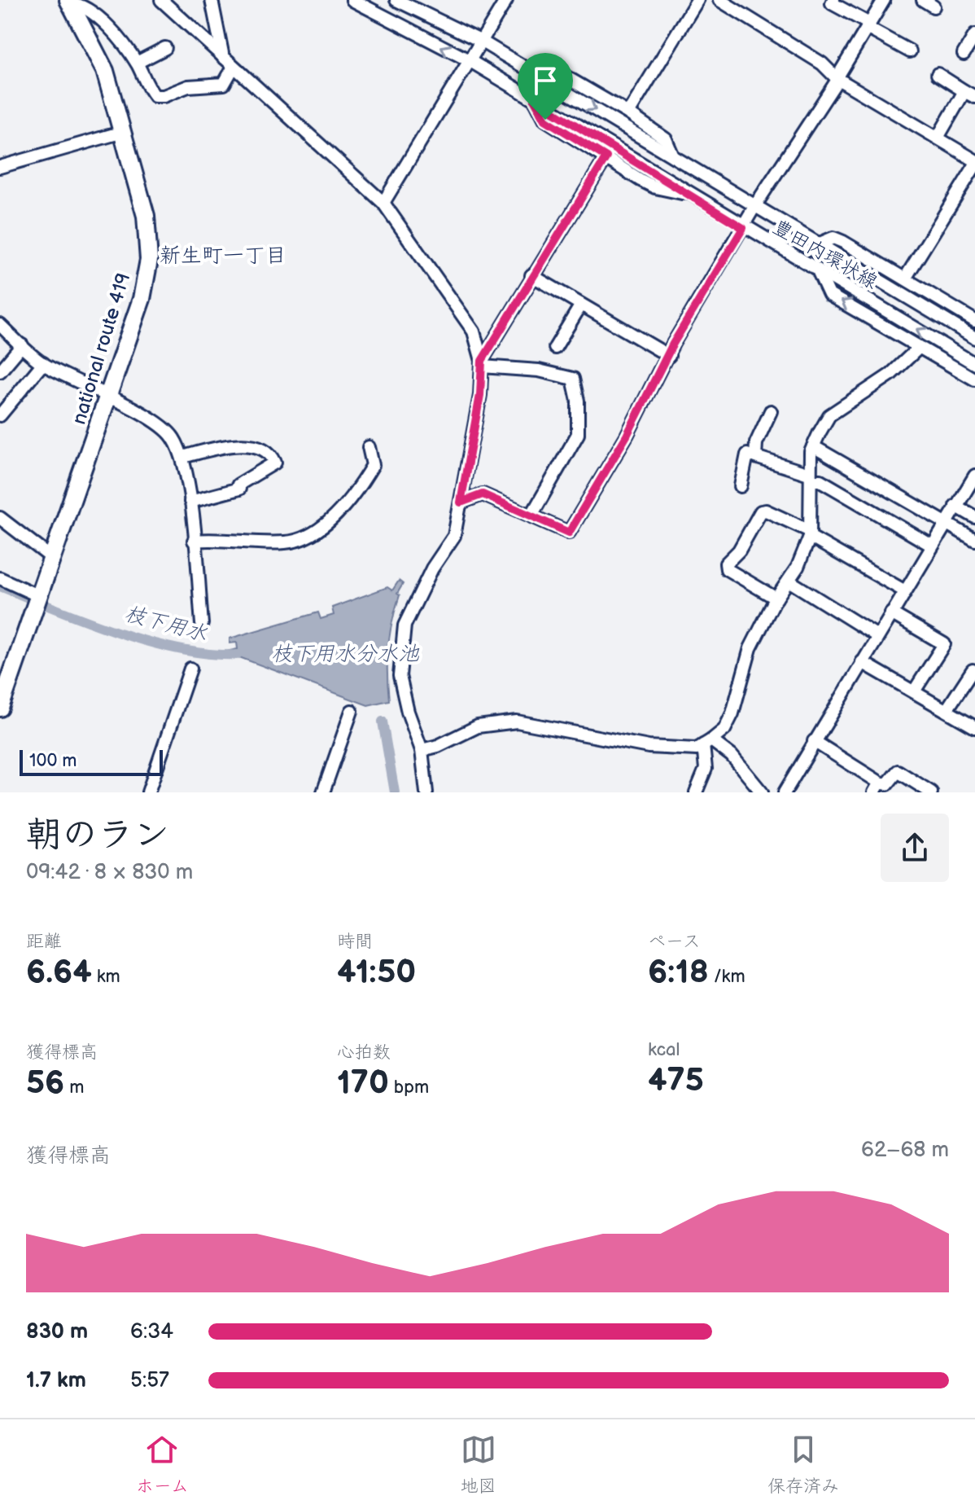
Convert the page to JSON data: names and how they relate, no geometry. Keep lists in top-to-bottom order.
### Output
{
  "streets": {
    "highway": ["national route 419"],
    "street": ["豊田内環状線"]
  },
  "districts": ["新生町一丁目"],
  "water": ["枝下用水", "枝下用水分水池"],
  "scale_bar": "100 m",
  "page": {
    "scale": "100 m",
    "heading": ["朝のラン", "09:42 · 8 × 830 m"],
    "stats": [
      ["距離", "6.64 km"],
      ["時間", "41:50"],
      ["ペース", "6:18 /km"],
      ["獲得標高", "56 m"],
      ["心拍数", "170 bpm"],
      ["kcal", "475"]
    ],
    "chart": ["獲得標高", "62–68 m"],
    "list": [
      {
        "name": "830 m",
        "note": "6:34"
      },
      {
        "name": "1.7 km",
        "note": "5:57"
      }
    ],
    "tabs": ["ホーム", "地図", "保存済み"]
  }
}
